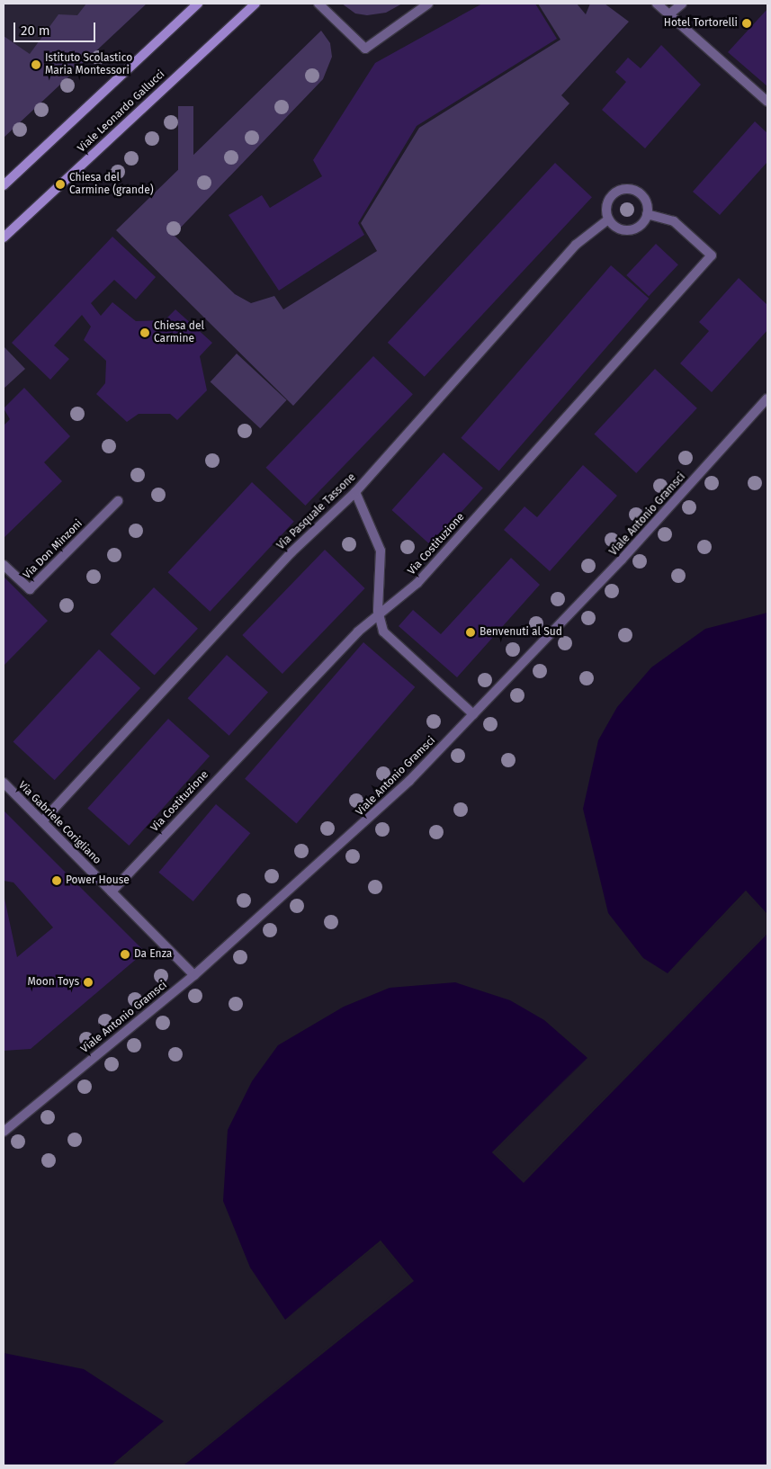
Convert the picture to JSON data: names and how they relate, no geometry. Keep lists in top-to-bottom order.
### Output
{
  "streets": {
    "street": [
      "Viale Leonardo Gallucci",
      "Via Pasquale Tassone",
      "Viale Antonio Gramsci",
      "Via Costituzione",
      "Via Don Minzoni",
      "Via Gabriele Corigliano"
    ]
  },
  "crossings": [
    ["Via Pasquale Tassone", "Via Costituzione"],
    ["Via Pasquale Tassone", "Via Gabriele Corigliano"],
    ["Viale Antonio Gramsci", "Via Gabriele Corigliano"],
    ["Via Costituzione", "Via Gabriele Corigliano"]
  ],
  "places": [
    "Hotel Tortorelli",
    "Istituto Scolastico Maria Montessori",
    "Chiesa del Carmine (grande)",
    "Chiesa del Carmine",
    "Benvenuti al Sud",
    "Power House",
    "Da Enza",
    "Moon Toys"
  ],
  "scale_bar": "20 m"
}
